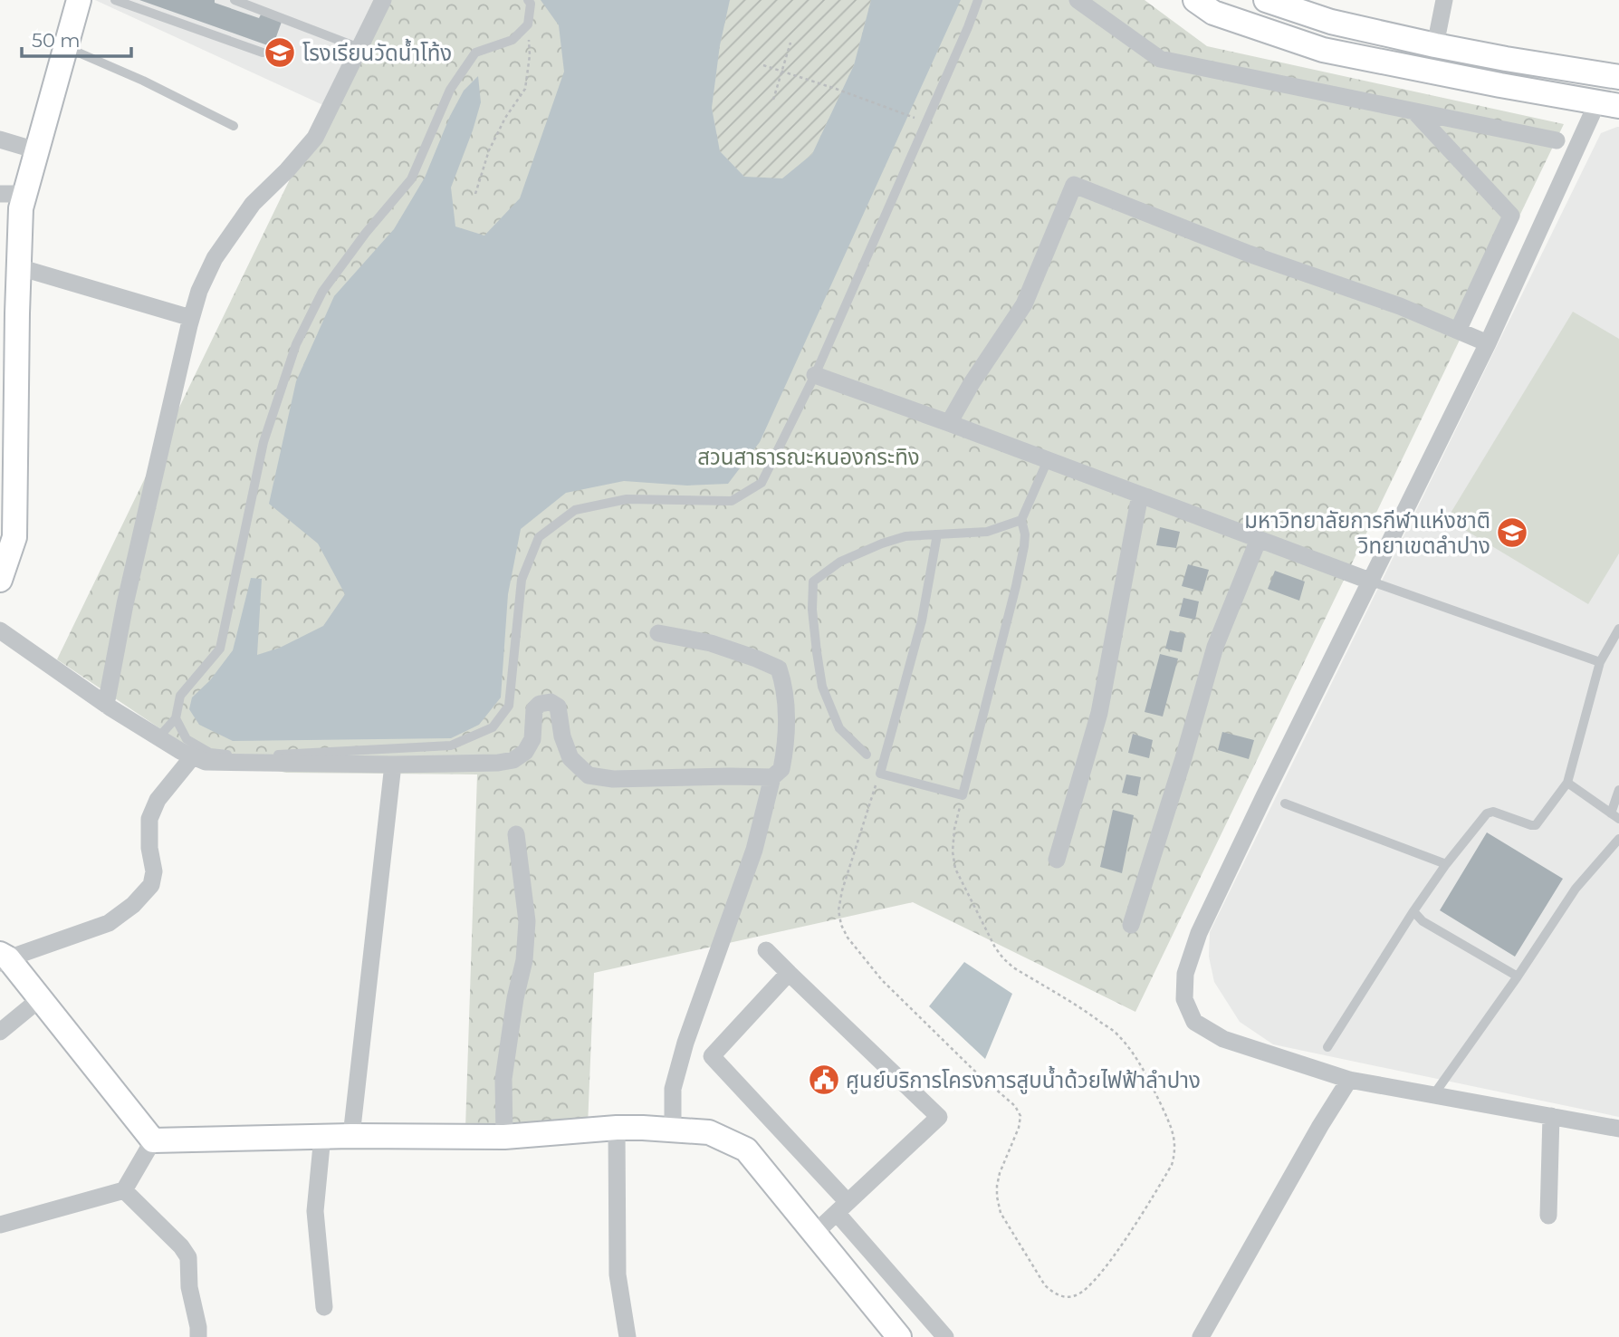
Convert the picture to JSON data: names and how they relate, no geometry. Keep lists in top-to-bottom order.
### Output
{
  "parks": ["สวนสาธารณะหนองกระทิง"],
  "places": {
    "school or university": ["โรงเรียนวัดน้ำโท้ง", "มหาวิทยาลัยการกีฬาแห่งชาติ วิทยาเขตลำปาง"],
    "public building": ["ศูนย์บริการโครงการสูบน้ำด้วยไฟฟ้าลําปาง"]
  },
  "scale_bar": "50 m"
}
